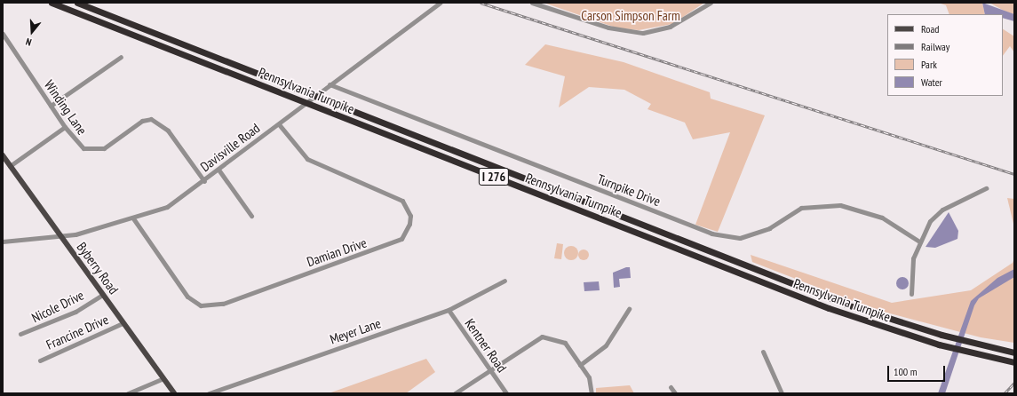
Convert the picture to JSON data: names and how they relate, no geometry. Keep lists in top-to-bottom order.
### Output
{
  "streets": {
    "highway": ["Pennsylvania Turnpike", "I 276"],
    "main road": ["Byberry Road"],
    "street": [
      "Winding Lane",
      "Davisville Road",
      "Turnpike Drive",
      "Damian Drive",
      "Nicole Drive",
      "Meyer Lane",
      "Francine Drive",
      "Kentner Road"
    ]
  },
  "crossings": [
    ["Winding Lane", "Davisville Road"],
    ["Davisville Road", "Turnpike Drive"],
    ["Davisville Road", "Damian Drive"],
    ["Davisville Road", "Byberry Road"],
    ["Byberry Road", "Nicole Drive"],
    ["Byberry Road", "Francine Drive"],
    ["Meyer Lane", "Kentner Road"]
  ],
  "parks": ["Carson Simpson Farm"],
  "legend": [
    "Road",
    "Railway",
    "Park",
    "Water"
  ],
  "scale_bar": "100 m",
  "north": "bottom"
}
